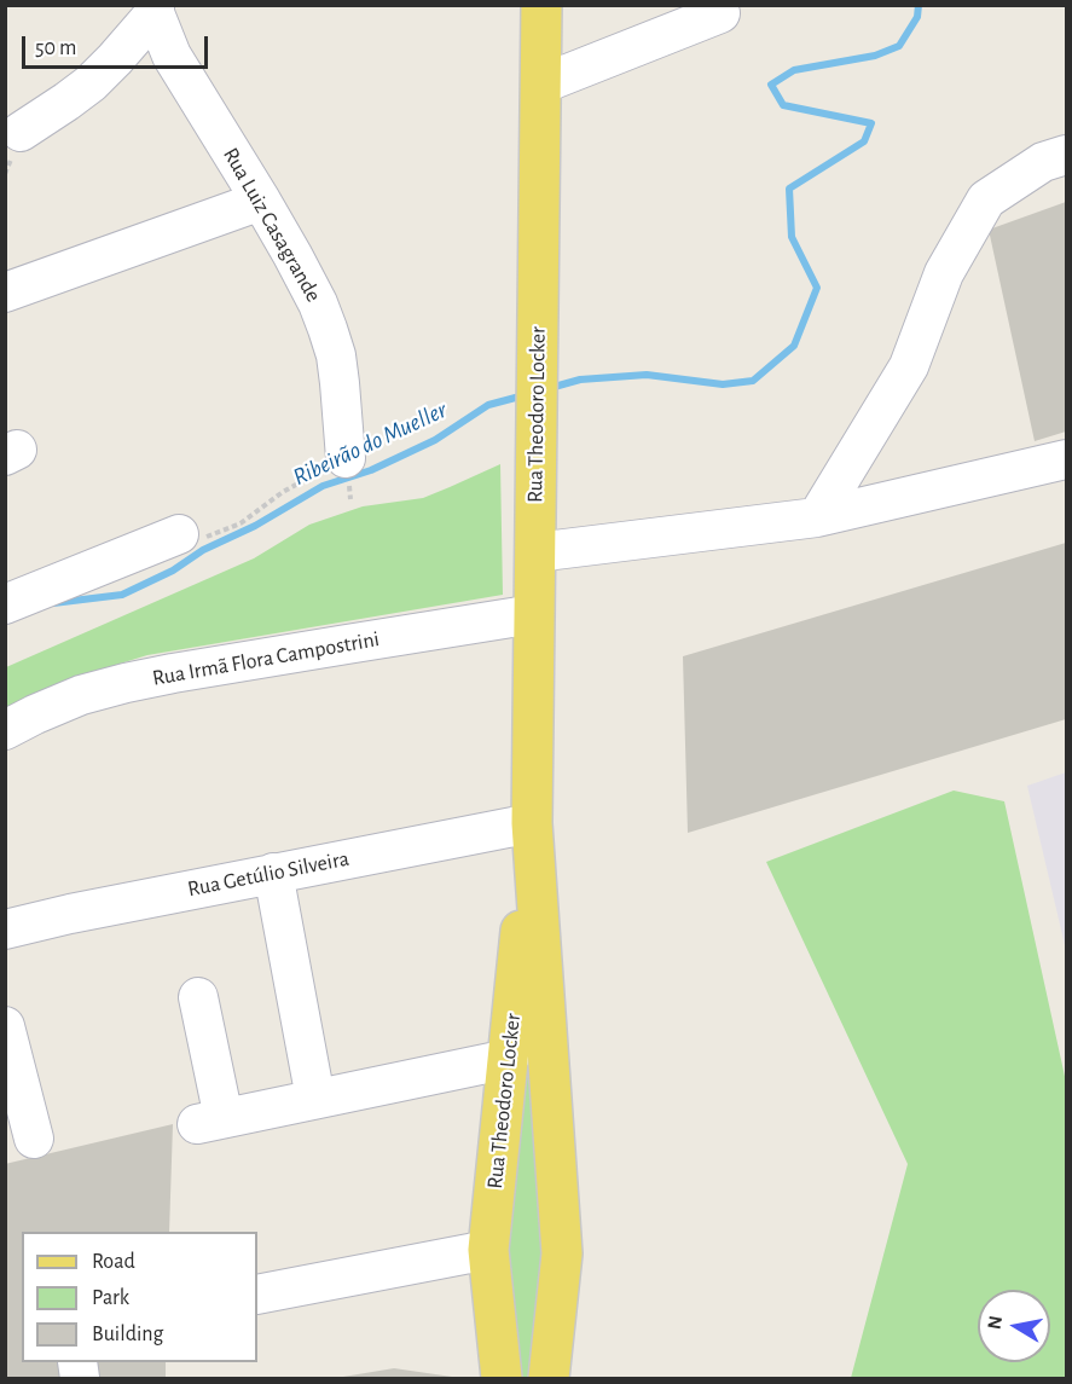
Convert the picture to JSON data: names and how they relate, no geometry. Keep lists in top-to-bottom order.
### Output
{
  "streets": {
    "main road": ["Rua Theodoro Locker"],
    "street": ["Rua Luiz Casagrande", "Rua Irmã Flora Campostrini", "Rua Getúlio Silveira"]
  },
  "crossings": [
    ["Rua Theodoro Locker", "Rua Irmã Flora Campostrini"],
    ["Rua Theodoro Locker", "Rua Getúlio Silveira"]
  ],
  "water": ["Ribeirão do Mueller"],
  "legend": ["Road", "Park", "Building"],
  "scale_bar": "50 m",
  "north": "left"
}
